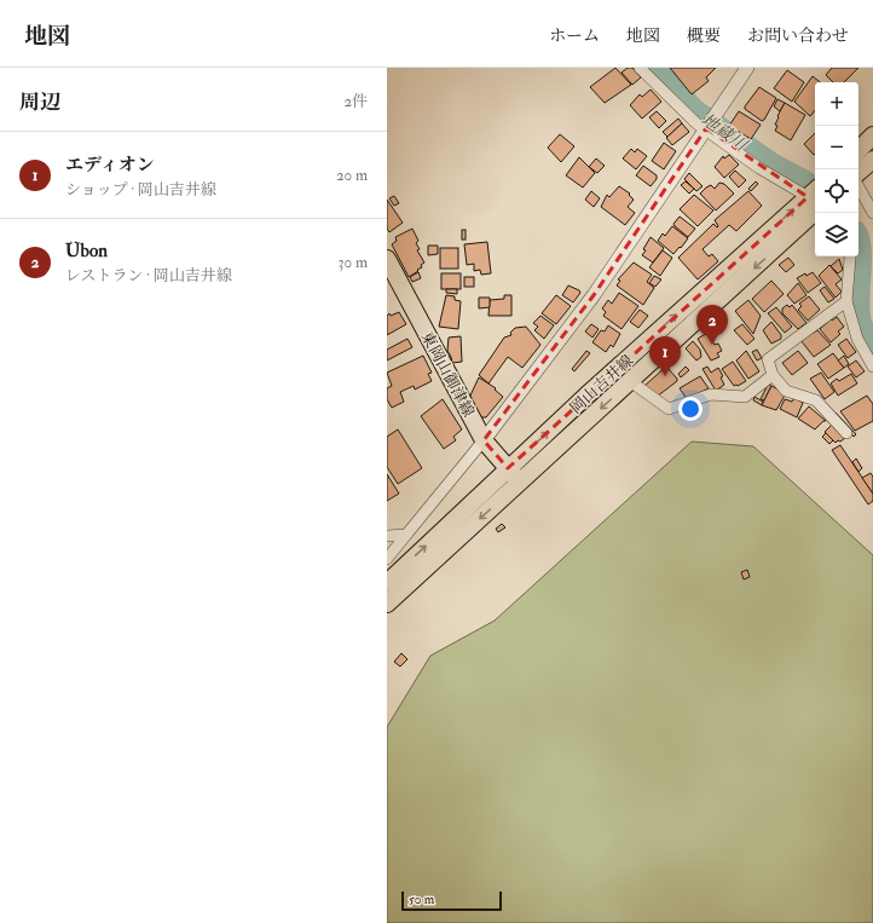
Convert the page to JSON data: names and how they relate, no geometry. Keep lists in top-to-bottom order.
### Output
{
  "streets": {
    "main road": ["東岡山御津線", "岡山吉井線"]
  },
  "crossings": [
    ["東岡山御津線", "岡山吉井線"]
  ],
  "water": ["地蔵川"],
  "scale_bar": "50 m",
  "page": {
    "header": "地図",
    "nav": [
      "ホーム",
      "地図",
      "概要",
      "お問い合わせ"
    ],
    "heading": ["周辺", "2件"],
    "map_buttons": ["+", "−"],
    "list": [
      {
        "mark": "1",
        "name": "エディオン",
        "note": "ショップ · 岡山吉井線",
        "value": "20 m"
      },
      {
        "mark": "2",
        "name": "Ubon",
        "note": "レストラン · 岡山吉井線",
        "value": "30 m"
      }
    ],
    "pins": ["2", "1"],
    "scale": "50 m"
  }
}
